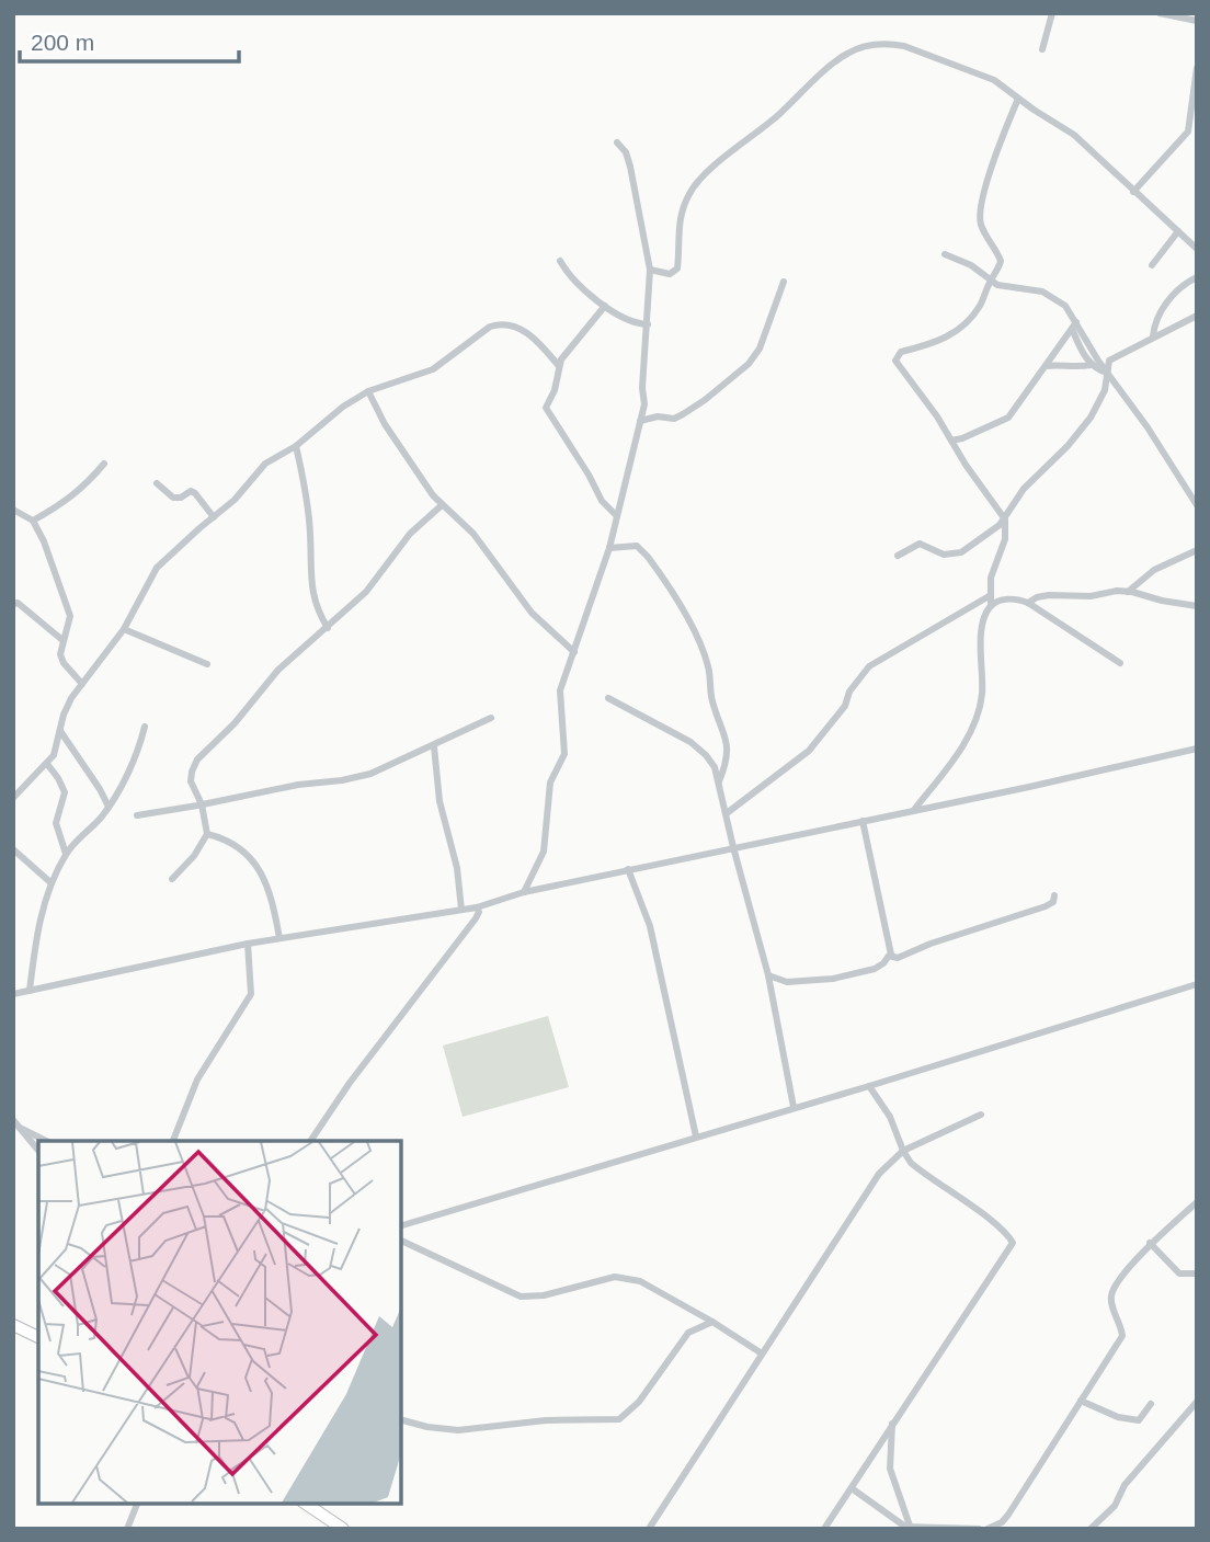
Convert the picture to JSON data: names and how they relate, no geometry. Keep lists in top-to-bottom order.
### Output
{
  "scale_bar": "200 m"
}
